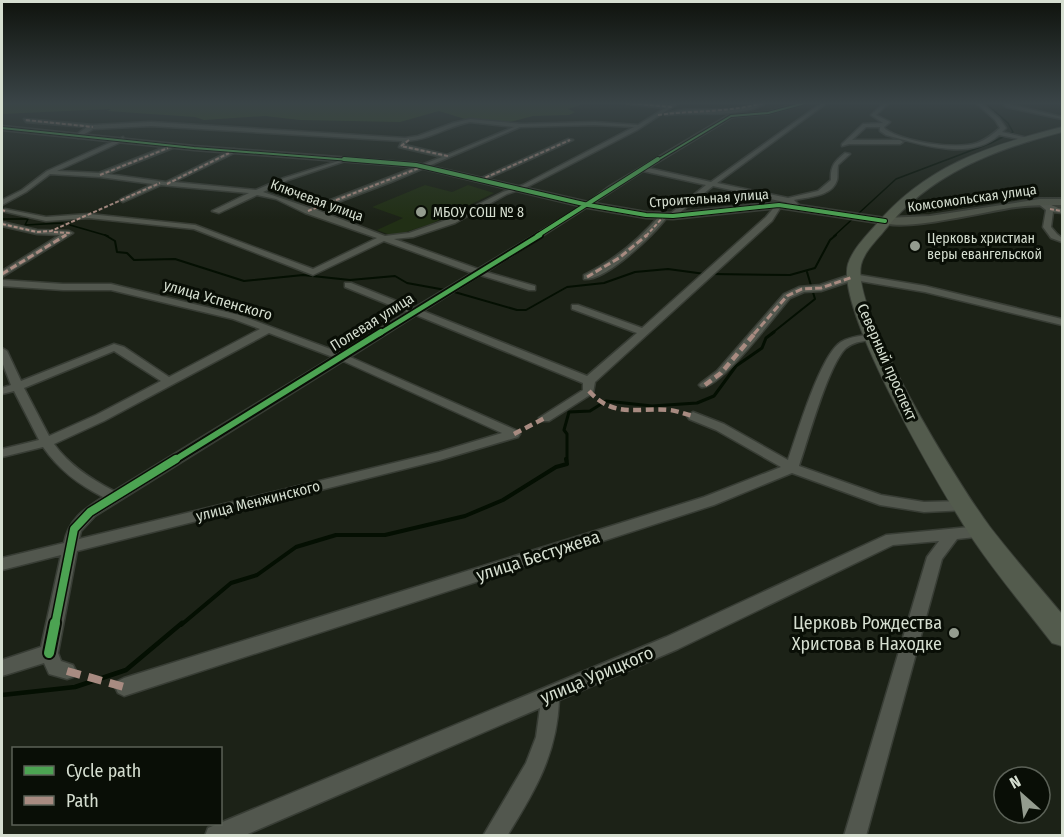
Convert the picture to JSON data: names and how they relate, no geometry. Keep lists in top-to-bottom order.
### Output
{
  "streets": {
    "main road": ["Комсомольская улица", "Северный проспект"],
    "street": [
      "Строительная улица",
      "Ключевая улица",
      "улица Успенского",
      "Полевая улица",
      "улица Менжинского",
      "улица Бестужева",
      "улица Урицкого"
    ]
  },
  "crossings": [
    ["Строительная улица", "Комсомольская улица"],
    ["Строительная улица", "Полевая улица"],
    ["Ключевая улица", "Полевая улица"],
    ["улица Успенского", "Полевая улица"],
    ["улица Успенского", "улица Менжинского"],
    ["Полевая улица", "улица Менжинского"],
    ["Северный проспект", "улица Урицкого"]
  ],
  "places": ["МБОУ СОШ № 8", "Церковь христиан веры евангельской", "Церковь Рождества Христова в Находке"],
  "legend": ["Cycle path", "Path"],
  "north": "top left"
}
